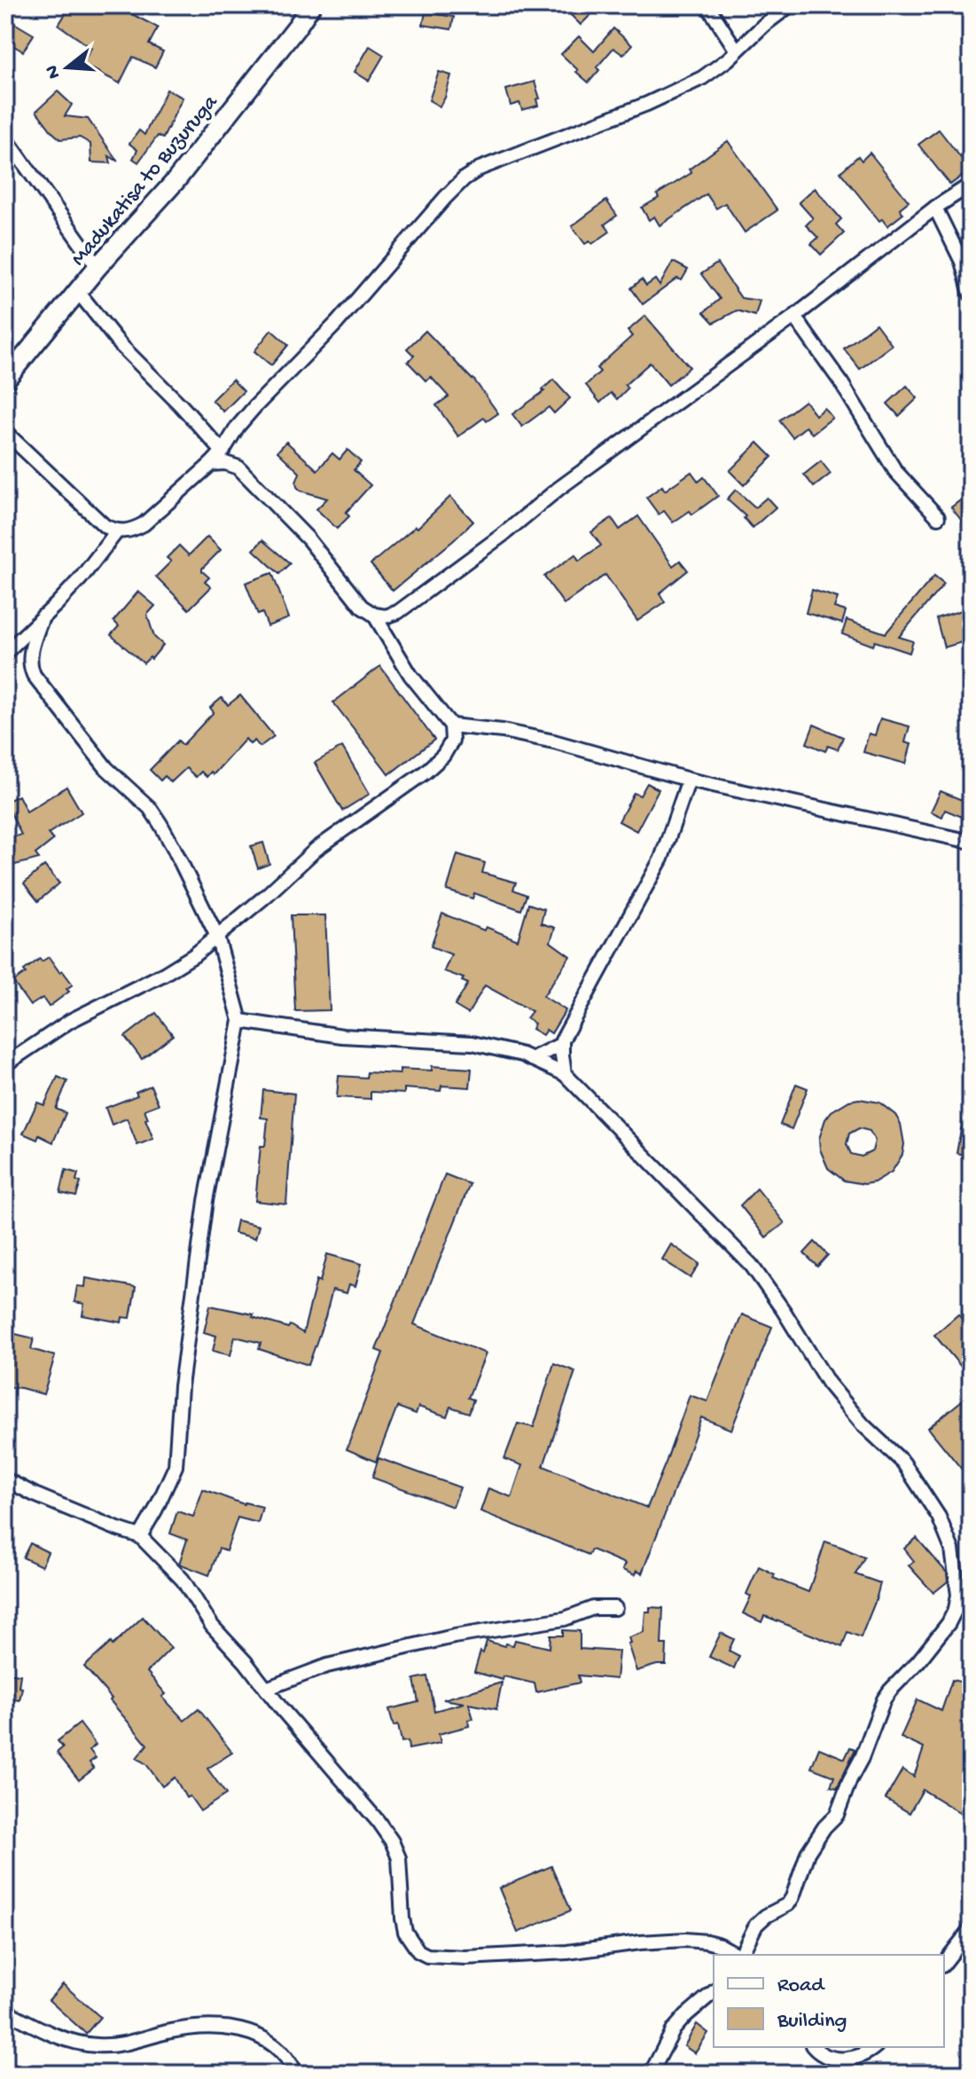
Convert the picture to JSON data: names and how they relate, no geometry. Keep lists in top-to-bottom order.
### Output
{
  "streets": {
    "main road": ["Madukatisa to Buzuruga"]
  },
  "legend": ["Road", "Building"],
  "north": "left"
}
